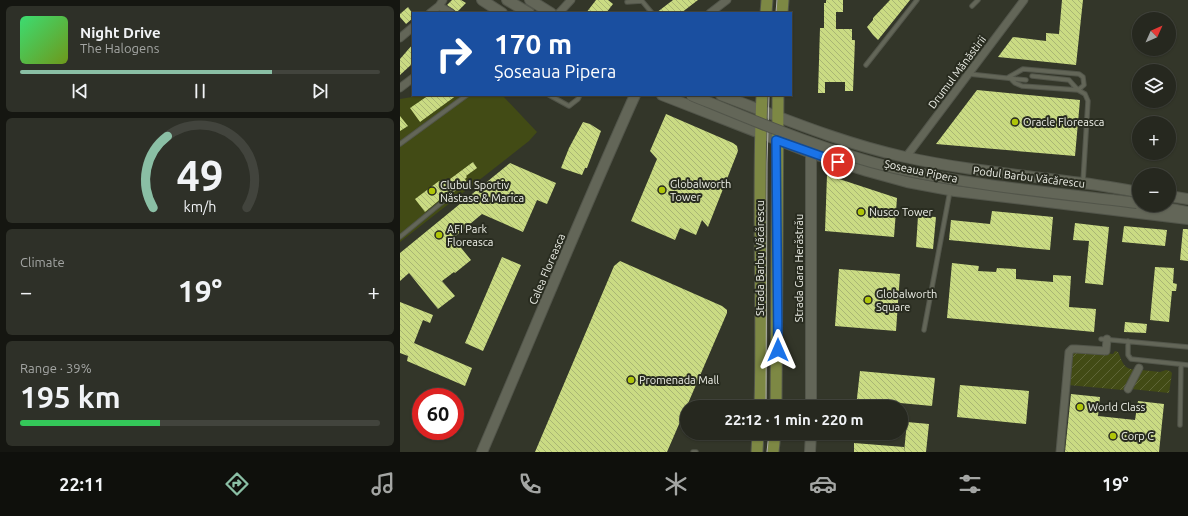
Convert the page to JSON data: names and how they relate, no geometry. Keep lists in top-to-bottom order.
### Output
{
  "streets": {
    "main road": [
      "Șoseaua Pipera",
      "Podul Barbu Văcărescu",
      "Strada Barbu Văcărescu",
      "Strada Gara Herăstrău",
      "Calea Floreasca"
    ],
    "street": ["Drumul Mănăstirii"]
  },
  "crossings": [
    ["Drumul Mănăstirii", "Șoseaua Pipera"],
    ["Șoseaua Pipera", "Strada Barbu Văcărescu"],
    ["Șoseaua Pipera", "Strada Gara Herăstrău"]
  ],
  "places": [
    "Oracle Floreasca",
    "Globalworth Tower",
    "Clubul Sportiv Năstase & Marica",
    "Nusco Tower",
    "AFI Park Floreasca",
    "Globalworth Square",
    "Promenada Mall",
    "World Class",
    "Corp C"
  ],
  "north": "top right",
  "page": {
    "map_buttons": ["+", "−"],
    "turn": ["170 m", "Șoseaua Pipera"],
    "song": ["Night Drive", "The Halogens"],
    "tile": [
      "Climate",
      ["Range · 39%", "195 km"]
    ],
    "heat": ["−", "19°", "+"],
    "limit": "60",
    "trip": "22:12 · 1 min · 220 m",
    "tabs": ["22:11", "19°"],
    "gauge": ["49", "km/h"]
  }
}
